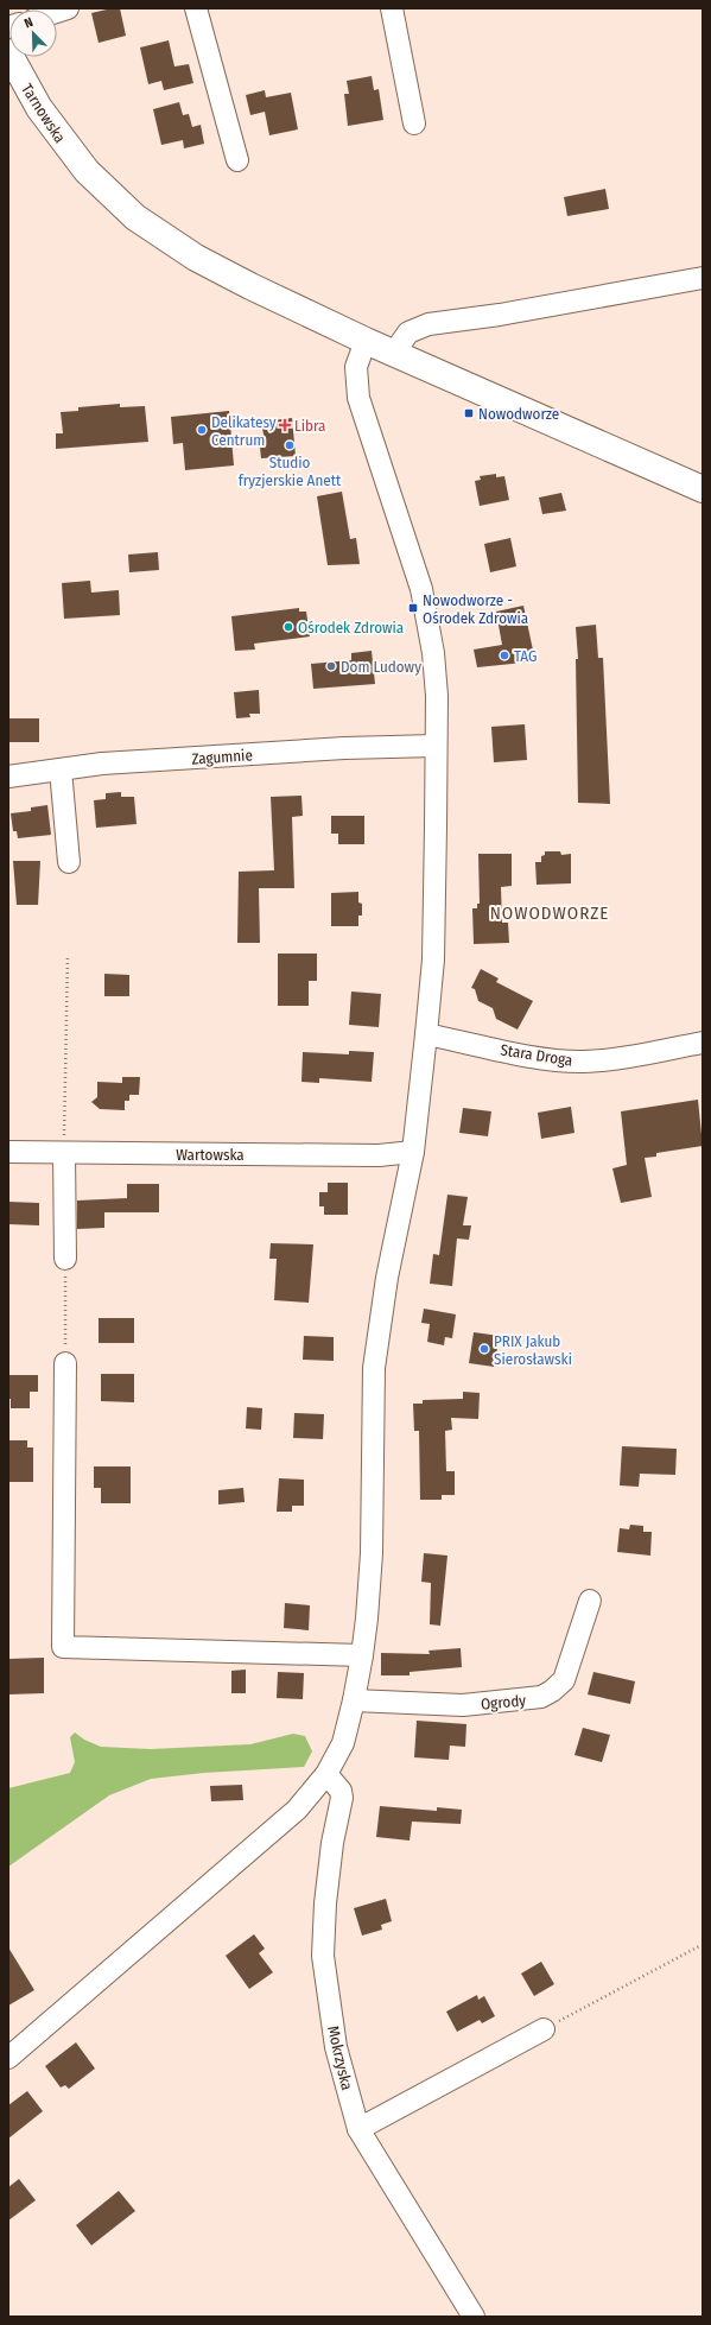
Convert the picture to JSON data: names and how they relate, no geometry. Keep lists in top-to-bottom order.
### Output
{
  "streets": {
    "main road": ["Tarnowska"],
    "street": [
      "Zagumnie",
      "Stara Droga",
      "Wartowska",
      "Ogrody",
      "Mokrzyska"
    ]
  },
  "districts": ["NOWODWORZE"],
  "places": {
    "transit": ["Nowodworze", "Nowodworze - Ośrodek Zdrowia"],
    "health": ["Libra"],
    "other": [
      "Delikatesy Centrum",
      "Studio fryzjerskie Anett",
      "Ośrodek Zdrowia",
      "TAG",
      "Dom Ludowy",
      "PRIX Jakub Sierosławski"
    ]
  },
  "north": "top left"
}
